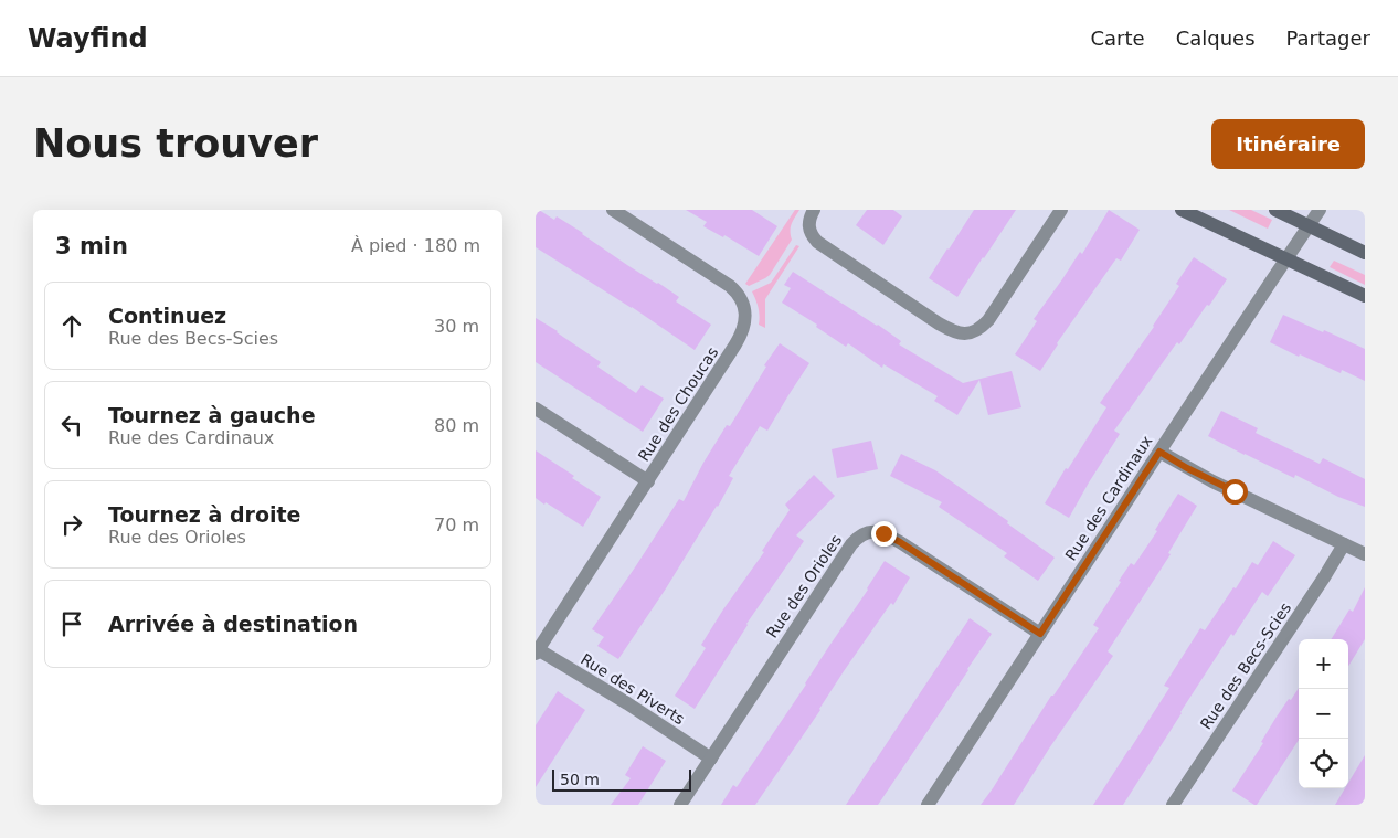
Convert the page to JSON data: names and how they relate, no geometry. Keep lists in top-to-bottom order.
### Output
{
  "streets": {
    "street": [
      "Rue des Choucas",
      "Rue des Cardinaux",
      "Rue des Orioles",
      "Rue des Becs-Scies",
      "Rue des Piverts"
    ]
  },
  "crossings": [
    ["Rue des Choucas", "Rue des Piverts"],
    ["Rue des Cardinaux", "Rue des Orioles"],
    ["Rue des Orioles", "Rue des Piverts"]
  ],
  "scale_bar": "50 m",
  "page": {
    "header": "Wayfind",
    "nav": ["Carte", "Calques", "Partager"],
    "buttons": "Itinéraire",
    "title": "Nous trouver",
    "heading": ["3 min", "À pied · 180 m"],
    "list": [
      ["Continuez", "Rue des Becs-Scies", "30 m"],
      ["Tournez à gauche", "Rue des Cardinaux", "80 m"],
      ["Tournez à droite", "Rue des Orioles", "70 m"],
      "Arrivée à destination"
    ],
    "map_buttons": ["+", "−"],
    "scale": "50 m"
  }
}
